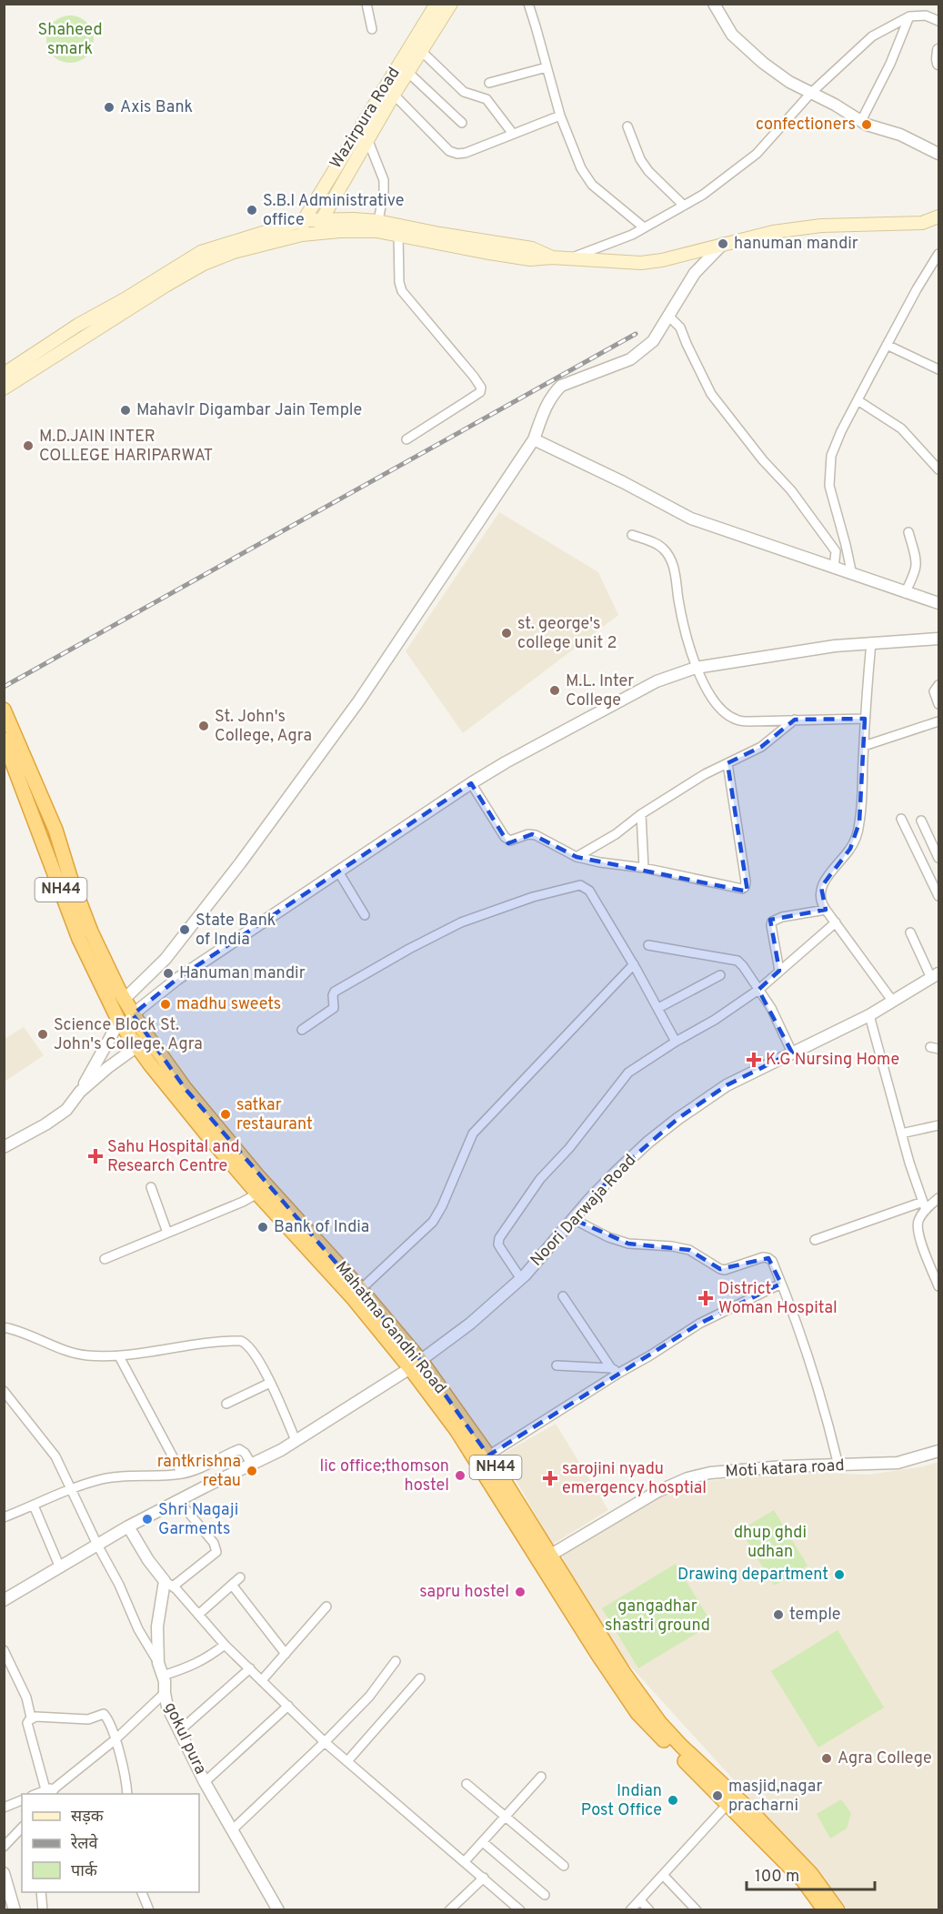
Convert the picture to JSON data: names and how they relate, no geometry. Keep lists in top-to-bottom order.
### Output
{
  "streets": {
    "highway": ["NH44", "Mahatma Gandhi Road"],
    "main road": ["Wazirpura Road"],
    "street": ["Noori Darwaja Road", "Moti katara road", "gokul pura"]
  },
  "crossings": [
    ["Noori Darwaja Road", "Mahatma Gandhi Road"],
    ["Mahatma Gandhi Road", "Moti katara road"]
  ],
  "parks": ["Shaheed smark", "dhup ghdi udhan", "gangadhar shastri ground"],
  "places": {
    "other": [
      "Axis Bank",
      "confectioners",
      "S.B.I Administrative office",
      "hanuman mandir",
      "MahavIr Digambar Jain Temple",
      "M.D.JAIN INTER COLLEGE HARIPARWAT",
      "st. george's college unit 2",
      "M.L. Inter College",
      "St. John's College, Agra",
      "State Bank of India",
      "Hanuman mandir",
      "madhu sweets",
      "Science Block St. John's College, Agra",
      "satkar restaurant",
      "Bank of India",
      "rantkrishna retau",
      "lic office;thomson hostel",
      "Shri Nagaji Garments",
      "Drawing department",
      "sapru hostel",
      "temple",
      "Agra College",
      "masjid,nagar pracharni",
      "Indian Post Office"
    ],
    "health": [
      "K.G Nursing Home",
      "Sahu Hospital and Research Centre",
      "District Woman Hospital",
      "sarojini nyadu emergency hosptial"
    ]
  },
  "legend": ["सड़क", "रेलवे", "पार्क"],
  "scale_bar": "100 m"
}
